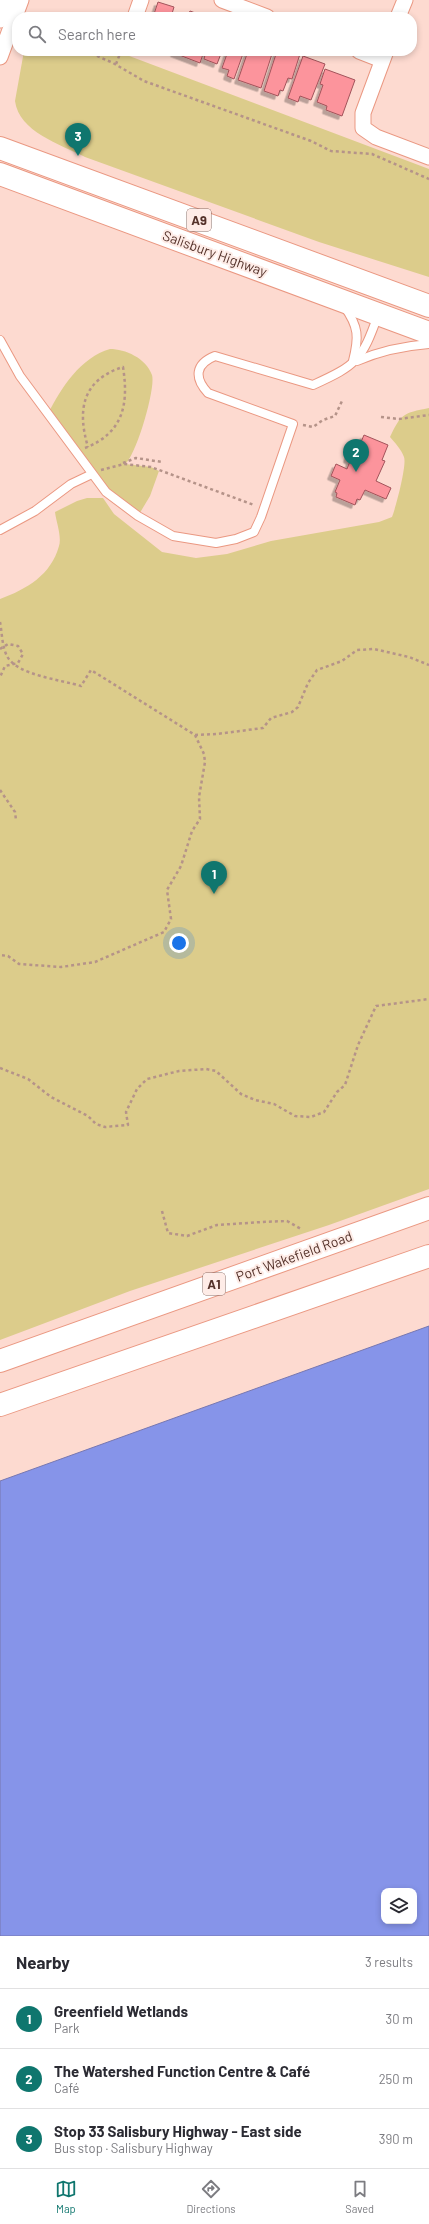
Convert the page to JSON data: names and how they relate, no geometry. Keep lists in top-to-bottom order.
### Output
{
  "streets": {
    "highway": [
      "A9",
      "Salisbury Highway",
      "Port Wakefield Road",
      "A1"
    ]
  },
  "page": {
    "search": "Search here",
    "pins": ["3", "2", "1"],
    "heading": ["Nearby", "3 results"],
    "list": [
      {
        "mark": "1",
        "name": "Greenfield Wetlands",
        "note": "Park",
        "value": "30 m"
      },
      {
        "mark": "2",
        "name": "The Watershed Function Centre & Café",
        "note": "Café",
        "value": "250 m"
      },
      {
        "mark": "3",
        "name": "Stop 33 Salisbury Highway - East side",
        "note": "Bus stop · Salisbury Highway",
        "value": "390 m"
      }
    ],
    "nav": ["Map", "Directions", "Saved"]
  }
}
